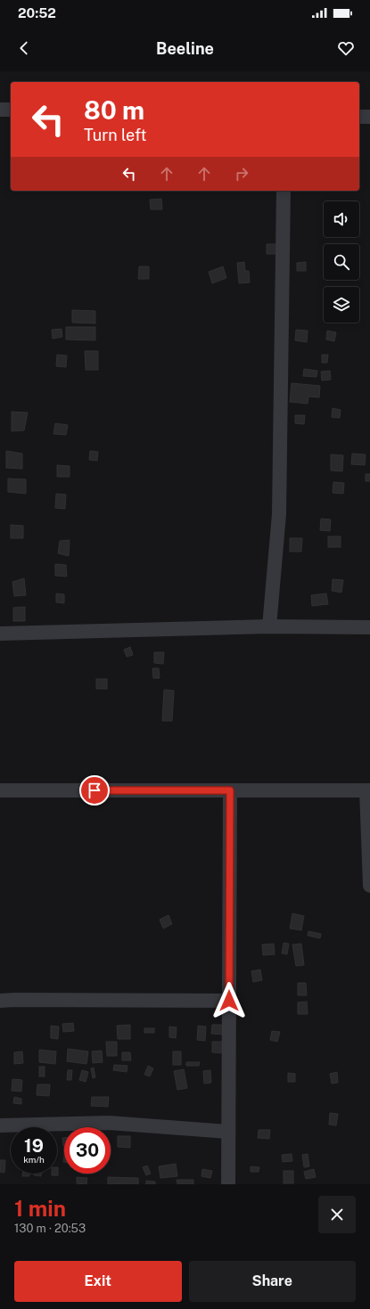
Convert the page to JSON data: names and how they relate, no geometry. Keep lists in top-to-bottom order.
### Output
{
  "page": {
    "status": "20:52",
    "header": "Beeline",
    "turn": ["80 m", "Turn left"],
    "speed": "19 km/h",
    "limit": "30",
    "heading": ["1 min", "130 m · 20:53"],
    "buttons": ["Exit", "Share"]
  }
}
